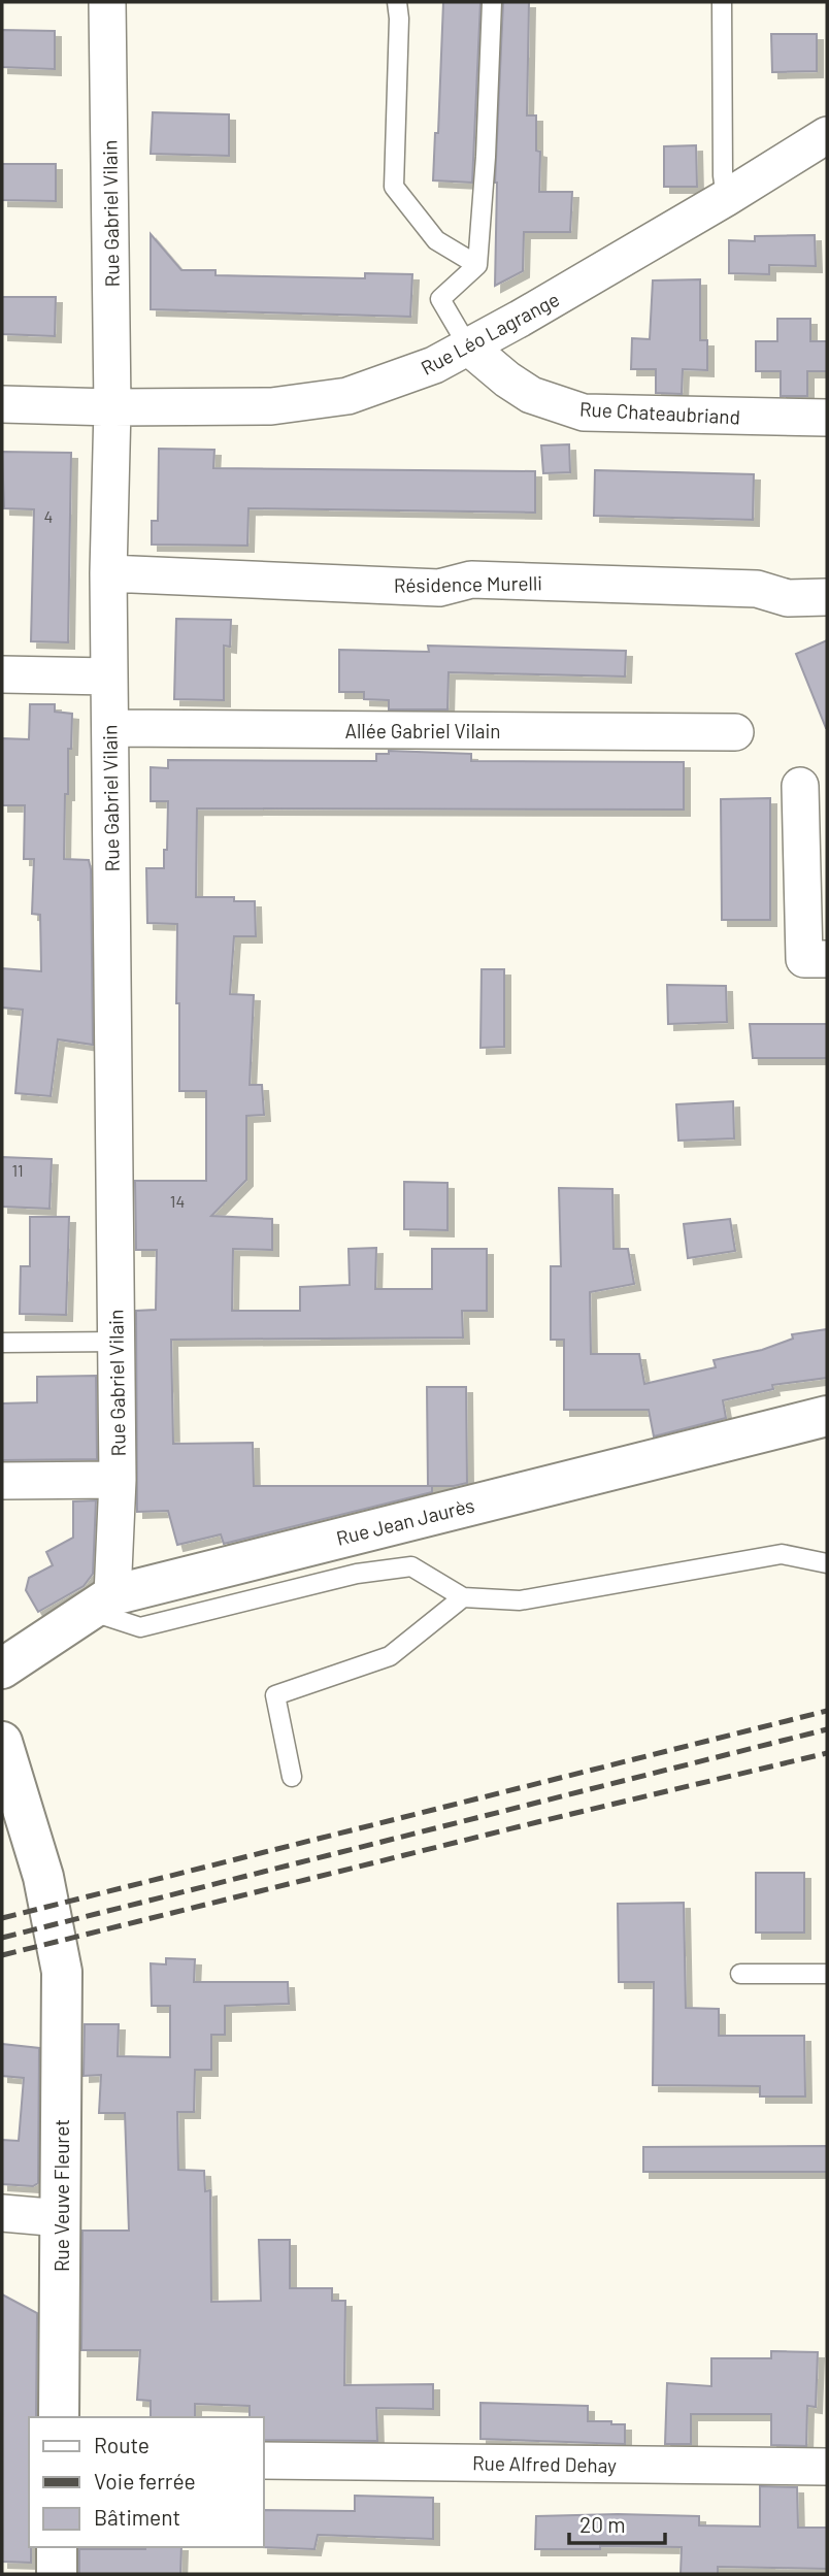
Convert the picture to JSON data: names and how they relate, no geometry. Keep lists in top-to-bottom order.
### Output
{
  "streets": {
    "main road": ["Rue Jean Jaurès", "Rue Veuve Fleuret"],
    "street": [
      "Rue Gabriel Vilain",
      "Rue Léo Lagrange",
      "Rue Chateaubriand",
      "Résidence Murelli",
      "Allée Gabriel Vilain",
      "Rue Alfred Dehay"
    ]
  },
  "crossings": [
    ["Rue Gabriel Vilain", "Rue Léo Lagrange"],
    ["Rue Gabriel Vilain", "Résidence Murelli"],
    ["Rue Gabriel Vilain", "Allée Gabriel Vilain"],
    ["Rue Gabriel Vilain", "Rue Jean Jaurès"],
    ["Rue Léo Lagrange", "Rue Chateaubriand"]
  ],
  "house_numbers": ["4", "11", "14"],
  "legend": ["Route", "Voie ferrée", "Bâtiment"],
  "scale_bar": "20 m"
}
